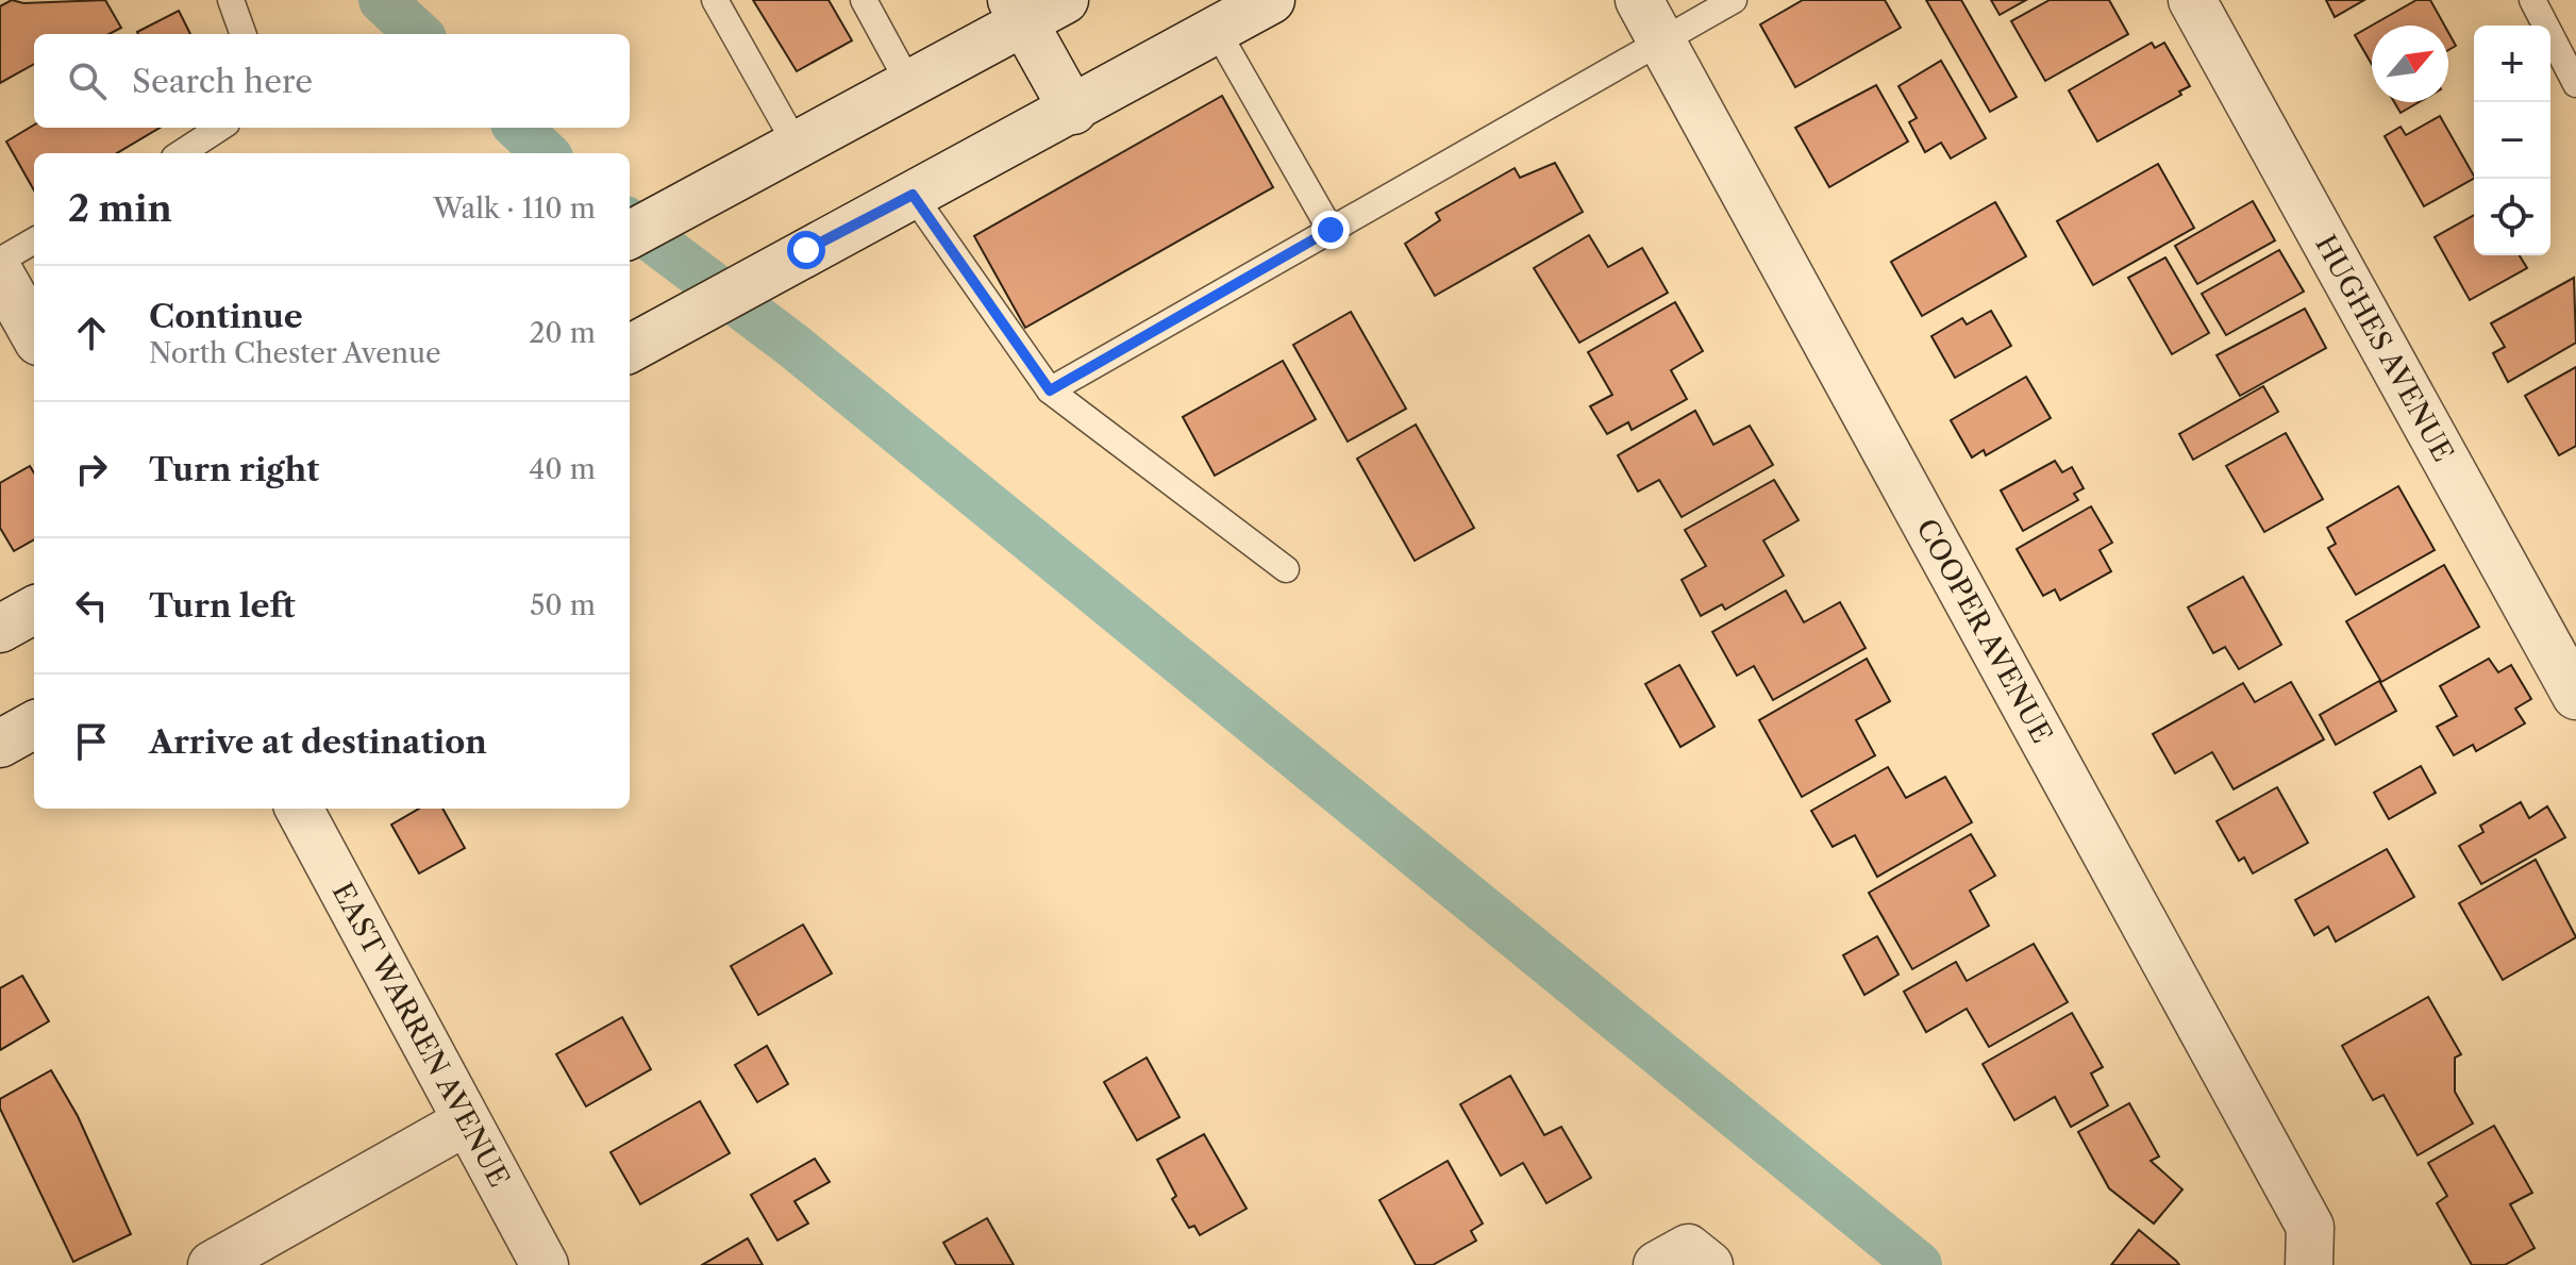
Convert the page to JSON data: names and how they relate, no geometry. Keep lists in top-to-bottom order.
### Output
{
  "streets": {
    "street": ["HUGHES AVENUE", "COOPER AVENUE", "EAST WARREN AVENUE"]
  },
  "north": "top right",
  "page": {
    "map_buttons": ["+", "−"],
    "search": "Search here",
    "heading": ["2 min", "Walk · 110 m"],
    "list": [
      ["Continue", "North Chester Avenue", "20 m"],
      ["Turn right", "40 m"],
      ["Turn left", "50 m"],
      "Arrive at destination"
    ]
  }
}
